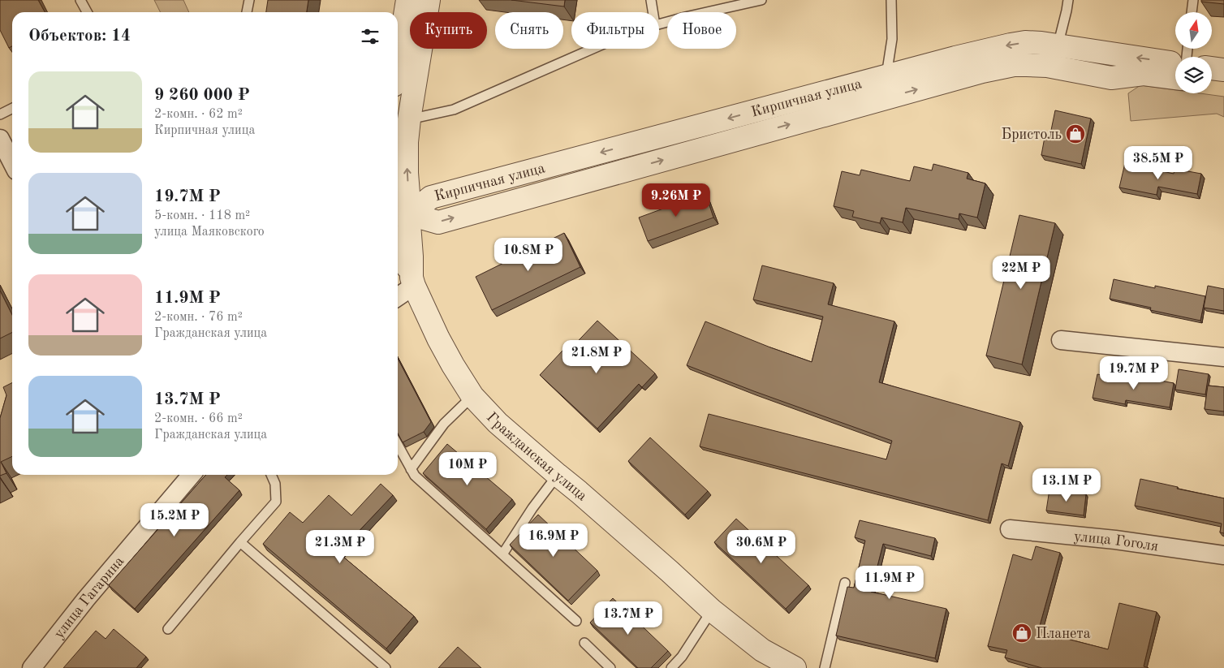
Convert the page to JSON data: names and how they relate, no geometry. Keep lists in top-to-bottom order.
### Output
{
  "streets": {
    "street": [
      "Кирпичная улица",
      "Гражданская улица",
      "улица Гоголя",
      "улица Гагарина"
    ]
  },
  "crossings": [
    ["Кирпичная улица", "Гражданская улица"]
  ],
  "places": {
    "shop": ["Бристоль", "Планета"]
  },
  "north": "top",
  "page": {
    "chip": [
      "Купить",
      "Снять",
      "Фильтры",
      "Новое"
    ],
    "heading": "Объектов: 14",
    "list": [
      {
        "name": "9 260 000 ₽",
        "note": "2-комн. · 62 m² · Кирпичная улица"
      },
      {
        "name": "19.7M ₽",
        "note": "5-комн. · 118 m² · улица Маяковского"
      },
      {
        "name": "11.9M ₽",
        "note": "2-комн. · 76 m² · Гражданская улица"
      },
      {
        "name": "13.7M ₽",
        "note": "2-комн. · 66 m² · Гражданская улица"
      }
    ],
    "price": [
      "38.5M ₽",
      "9.26M ₽",
      "10.8M ₽",
      "22M ₽",
      "21.8M ₽",
      "19.7M ₽",
      "10M ₽",
      "13.1M ₽",
      "15.2M ₽",
      "16.9M ₽",
      "21.3M ₽",
      "30.6M ₽",
      "11.9M ₽",
      "13.7M ₽"
    ]
  }
}
